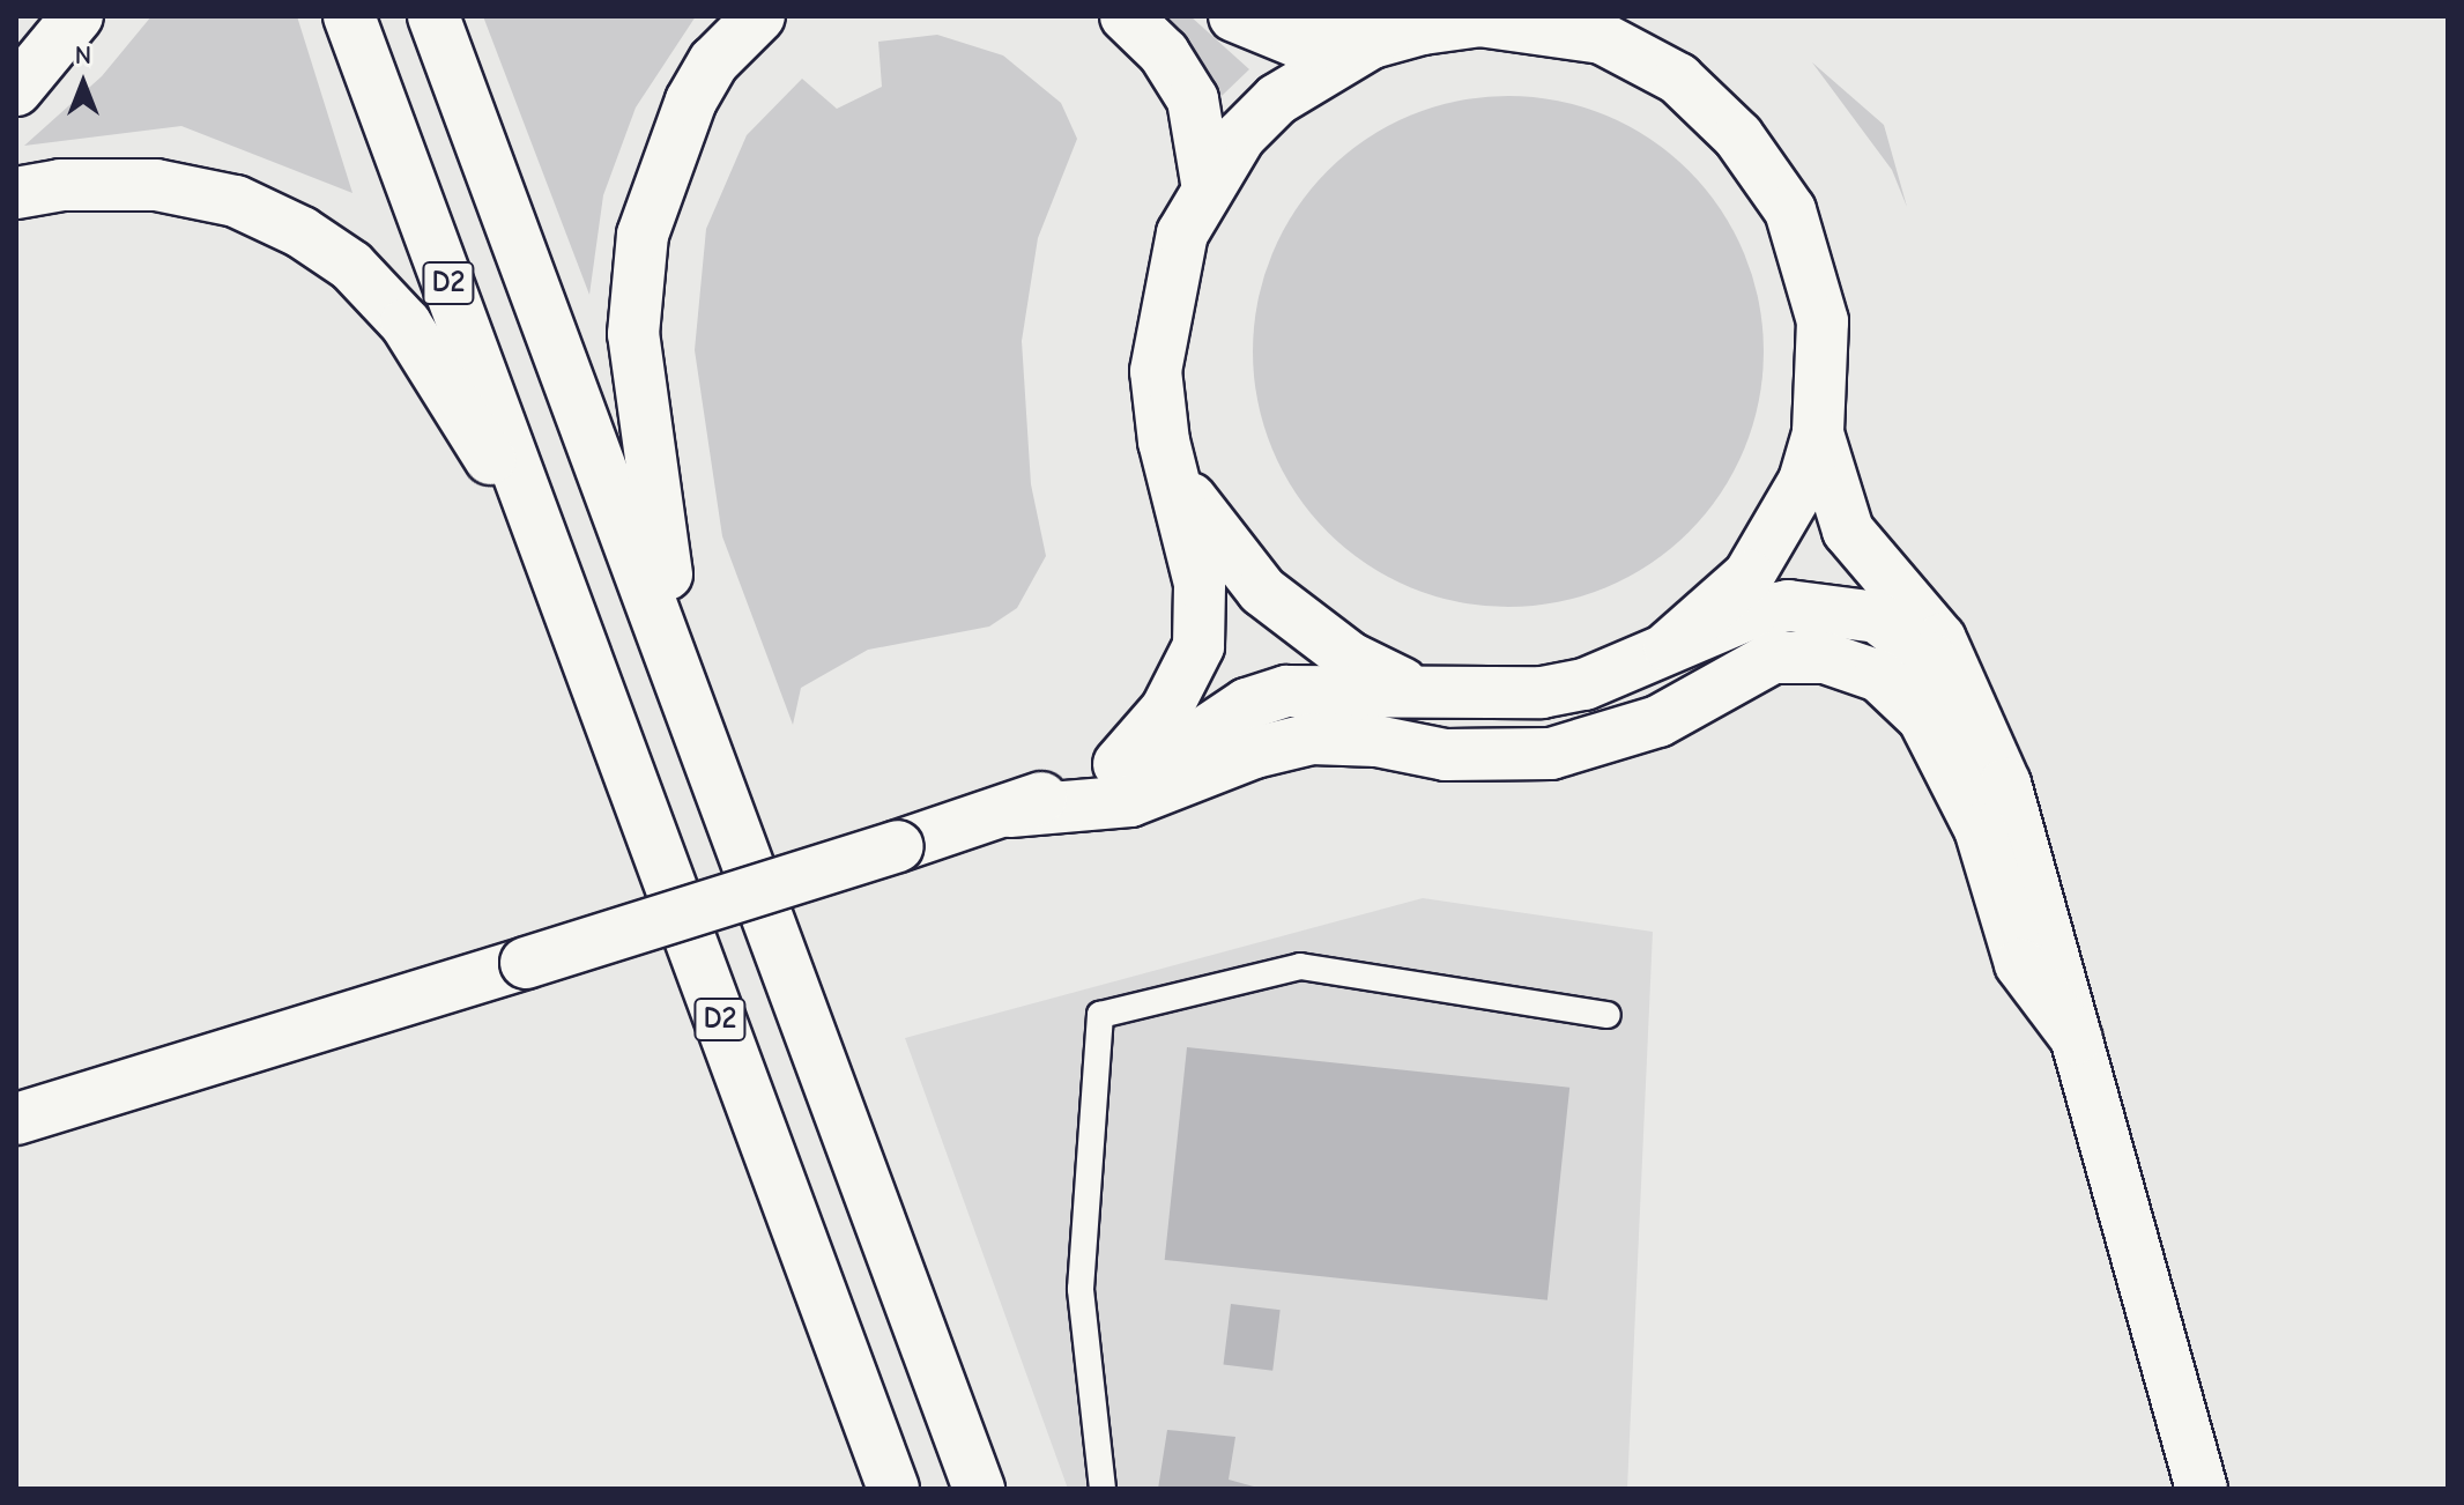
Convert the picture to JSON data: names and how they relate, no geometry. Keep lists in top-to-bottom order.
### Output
{
  "streets": {
    "main road": ["D2"]
  },
  "north": "top"
}
